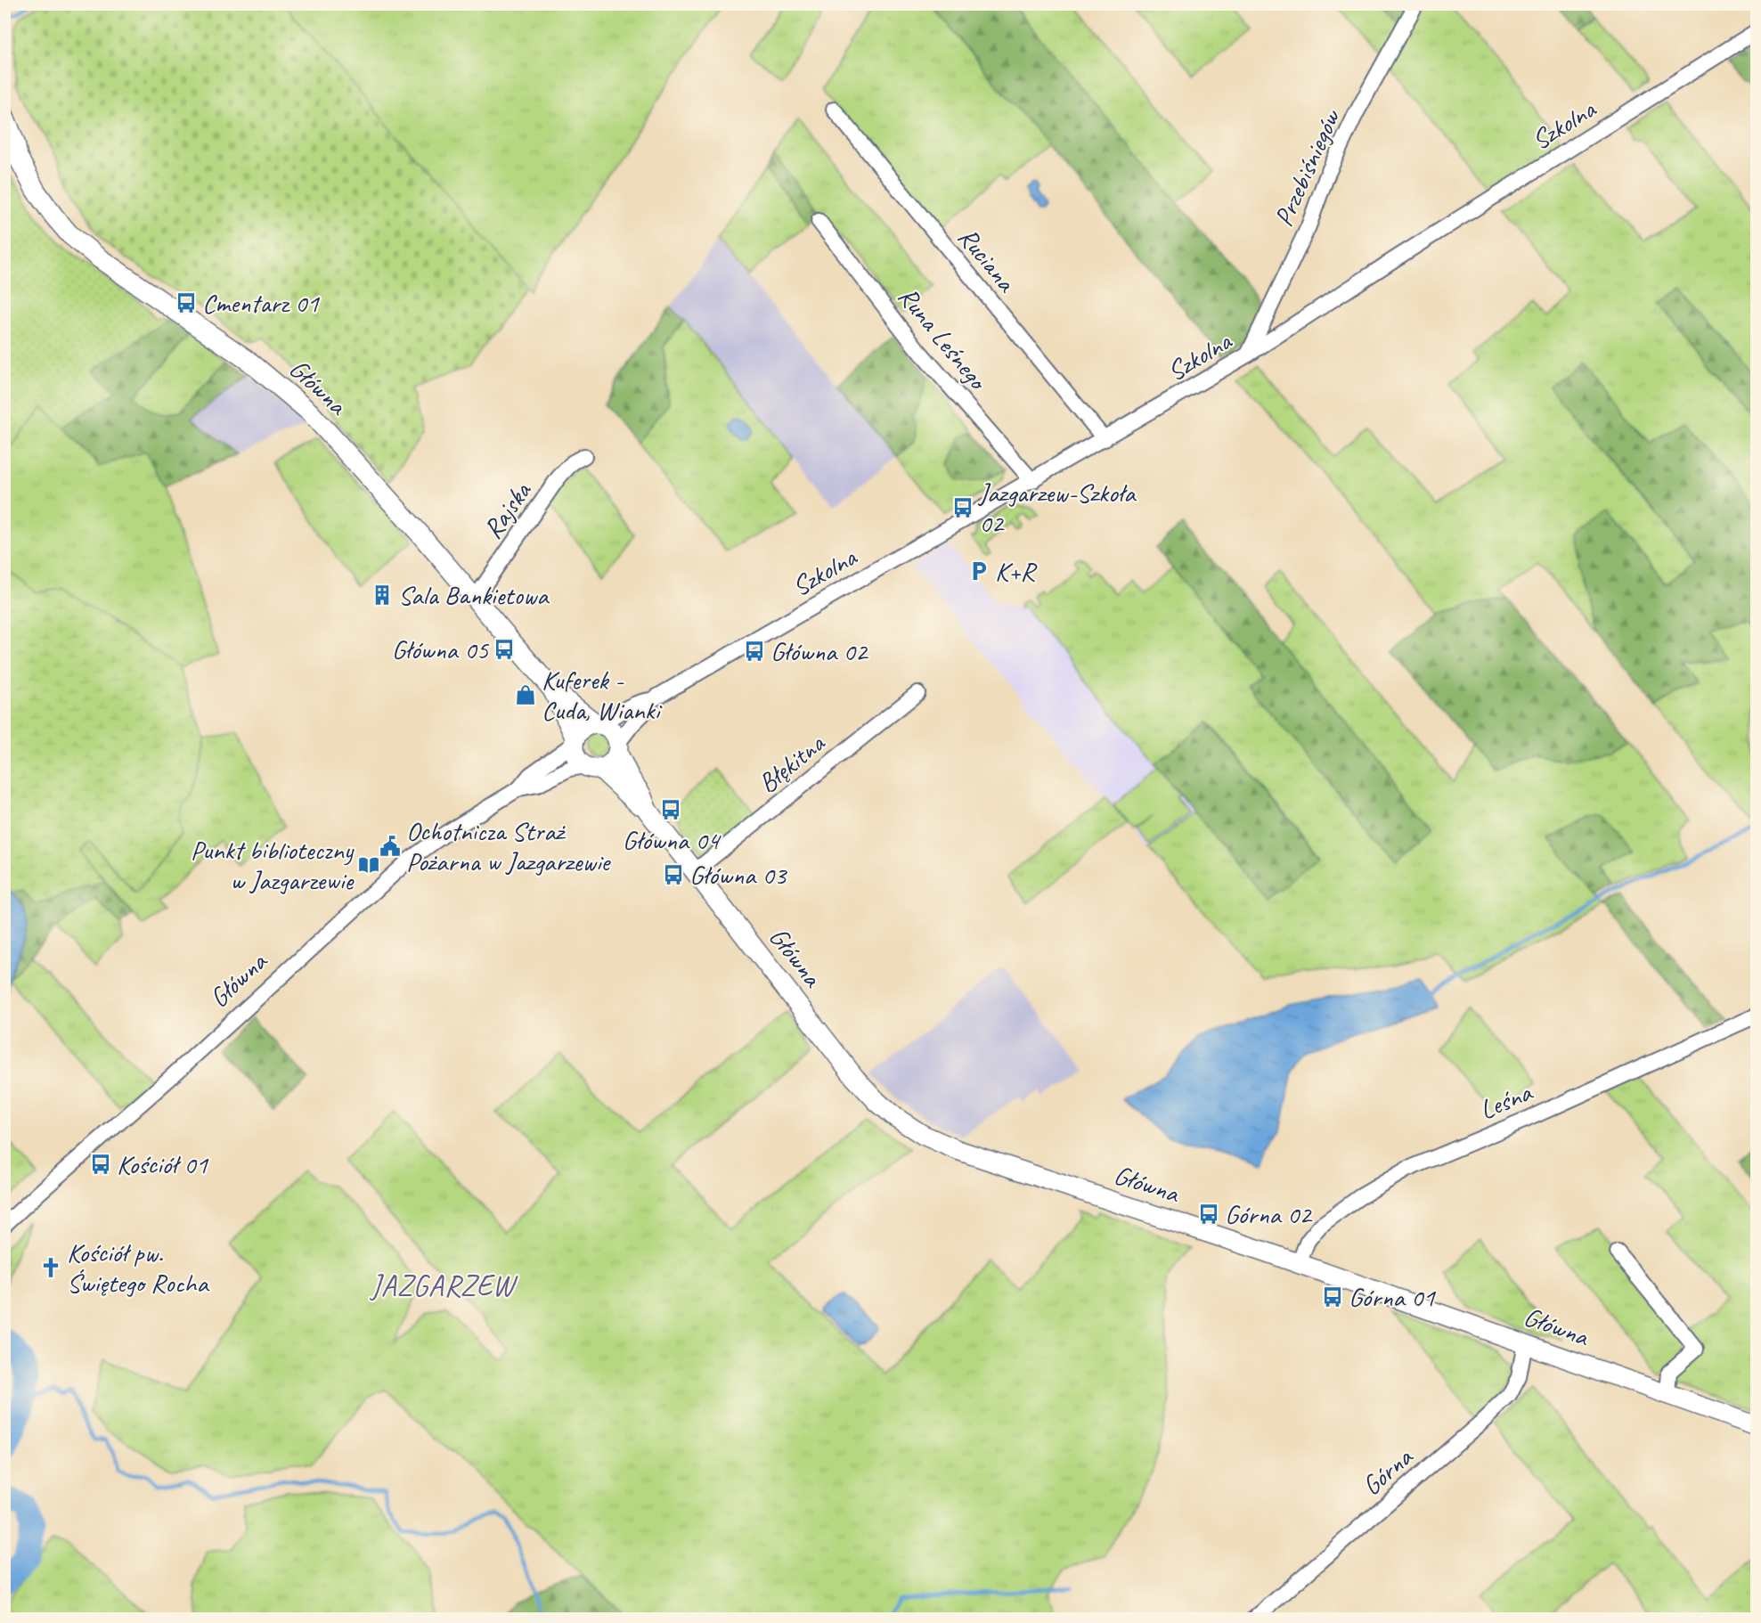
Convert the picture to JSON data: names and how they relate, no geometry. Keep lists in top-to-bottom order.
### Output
{
  "streets": {
    "main road": ["Główna"],
    "street": [
      "Szkolna",
      "Przebiśniegów",
      "Ruciana",
      "Runa Leśnego",
      "Rajska",
      "Błękitna",
      "Leśna",
      "Górna"
    ]
  },
  "crossings": [
    ["Szkolna", "Przebiśniegów"],
    ["Szkolna", "Ruciana"],
    ["Szkolna", "Runa Leśnego"],
    ["Szkolna", "Główna"],
    ["Główna", "Rajska"],
    ["Główna", "Błękitna"],
    ["Główna", "Leśna"],
    ["Główna", "Górna"]
  ],
  "districts": ["JAZGARZEW"],
  "places": {
    "bus stop": [
      "Cmentarz 01",
      "Jazgarzew-Szkoła 02",
      "Główna 05",
      "Główna 02",
      "Główna 04",
      "Główna 03",
      "Kościół 01",
      "Górna 02",
      "Górna 01"
    ],
    "parking": ["K+R"],
    "building": ["Sala Bankietowa"],
    "shop": ["Kuferek - Cuda, Wianki"],
    "public building": ["Ochotnicza Straż Pożarna w Jazgarzewie"],
    "library": ["Punkt biblioteczny w Jazgarzewie"],
    "church": ["Kościół pw. Świętego Rocha"]
  }
}
